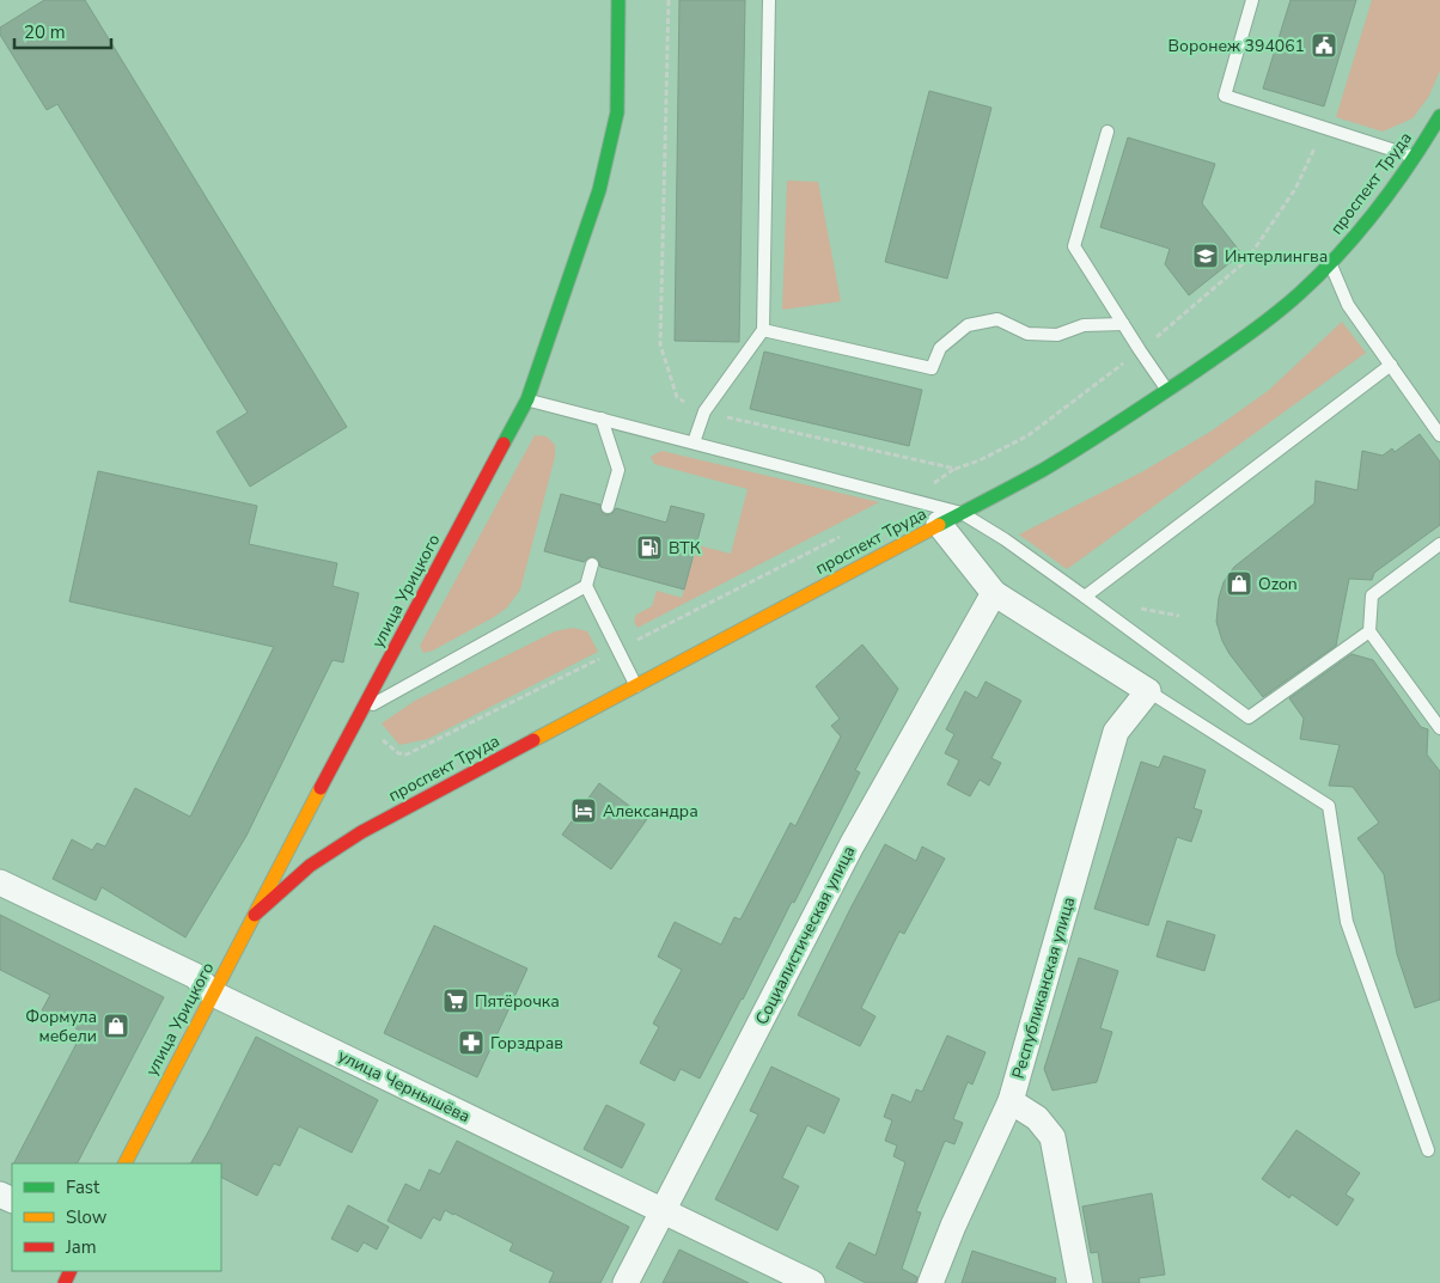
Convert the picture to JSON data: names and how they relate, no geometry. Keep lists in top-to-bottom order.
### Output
{
  "streets": {
    "main road": ["проспект Труда", "улица Урицкого"],
    "street": ["Социалистическая улица", "Республиканская улица", "улица Чернышёва"]
  },
  "crossings": [
    ["проспект Труда", "улица Урицкого"],
    ["улица Урицкого", "улица Чернышёва"],
    ["Социалистическая улица", "улица Чернышёва"]
  ],
  "places": {
    "public building": ["Воронеж 394061"],
    "school or university": ["Интерлингва"],
    "fuel station": ["ВТК"],
    "shop": ["Ozon", "Формула мебели"],
    "hotel": ["Александра"],
    "supermarket": ["Пятёрочка"],
    "pharmacy": ["Горздрав"]
  },
  "legend": ["Fast", "Slow", "Jam"],
  "scale_bar": "20 m"
}
